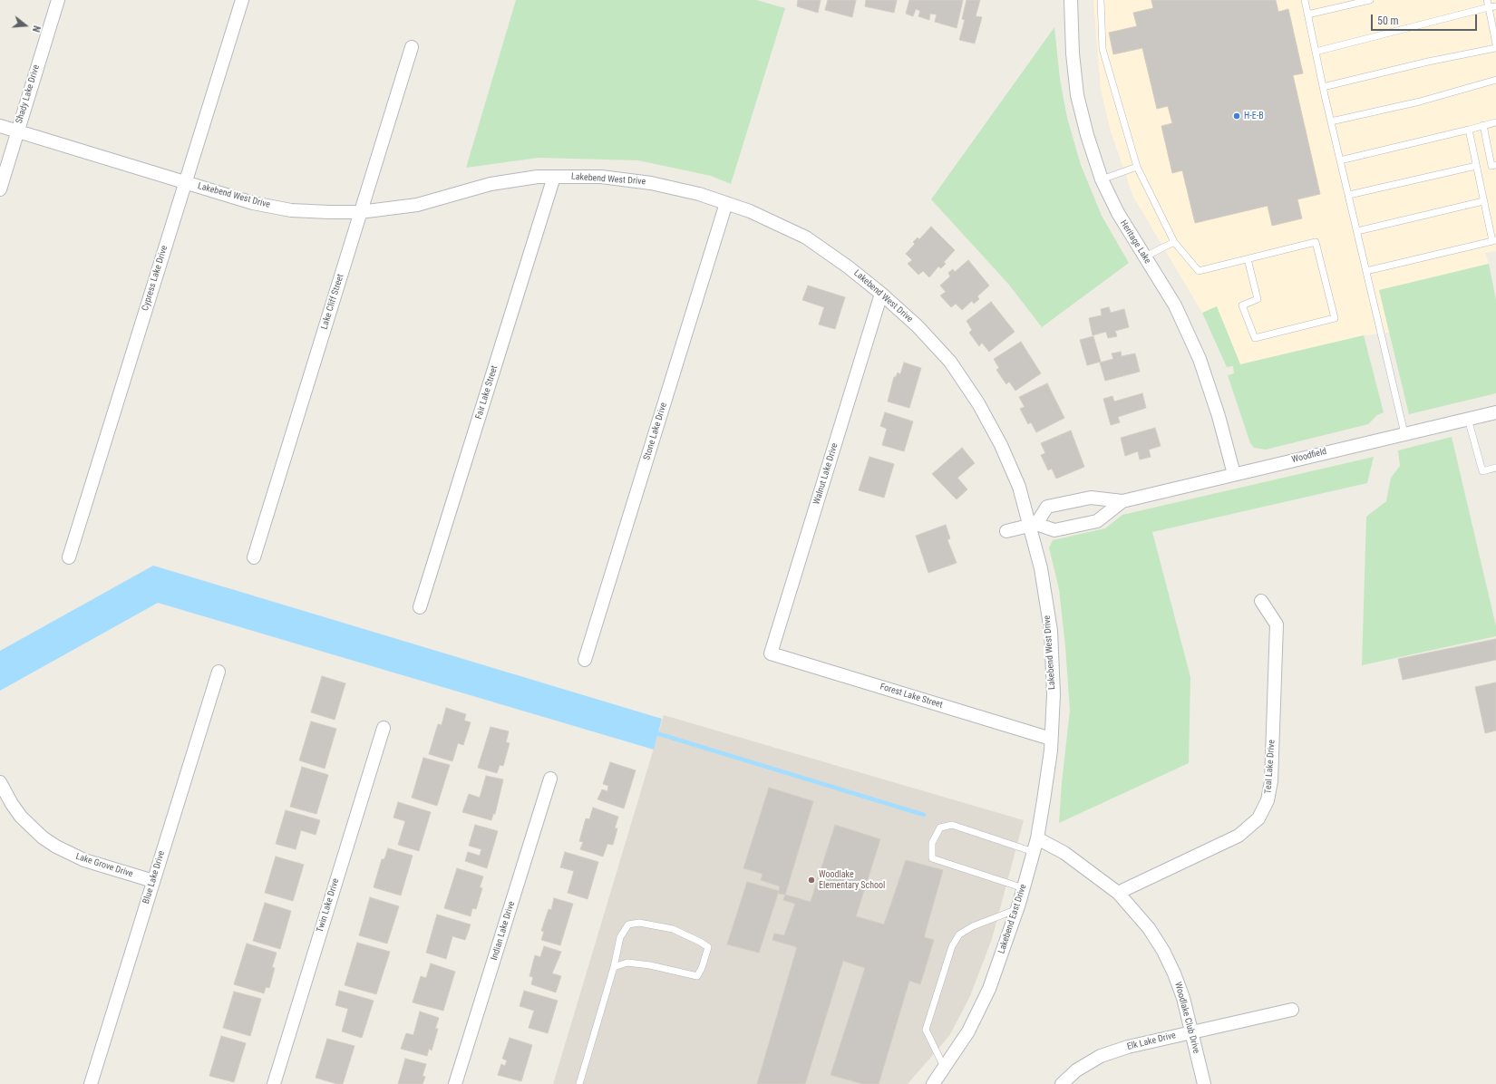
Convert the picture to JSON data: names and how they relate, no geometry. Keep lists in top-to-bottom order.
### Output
{
  "streets": {
    "street": [
      "Shady Lake Drive",
      "Lakebend West Drive",
      "Heritage Lake",
      "Cypress Lake Drive",
      "Lake Cliff Street",
      "Fair Lake Street",
      "Stone Lake Drive",
      "Woodfield",
      "Walnut Lake Drive",
      "Forest Lake Street",
      "Teal Lake Drive",
      "Lake Grove Drive",
      "Blue Lake Drive",
      "Twin Lake Drive",
      "Lakebend East Drive",
      "Indian Lake Drive",
      "Woodlake Club Drive",
      "Elk Lake Drive"
    ]
  },
  "crossings": [
    ["Shady Lake Drive", "Lakebend West Drive"],
    ["Lakebend West Drive", "Cypress Lake Drive"],
    ["Lakebend West Drive", "Lake Cliff Street"],
    ["Lakebend West Drive", "Fair Lake Street"],
    ["Lakebend West Drive", "Stone Lake Drive"],
    ["Lakebend West Drive", "Woodfield"],
    ["Lakebend West Drive", "Walnut Lake Drive"],
    ["Lakebend West Drive", "Forest Lake Street"],
    ["Lakebend West Drive", "Lakebend East Drive"],
    ["Heritage Lake", "Woodfield"],
    ["Walnut Lake Drive", "Forest Lake Street"],
    ["Forest Lake Street", "Lakebend East Drive"],
    ["Teal Lake Drive", "Woodlake Club Drive"],
    ["Lake Grove Drive", "Blue Lake Drive"],
    ["Lakebend East Drive", "Woodlake Club Drive"],
    ["Woodlake Club Drive", "Elk Lake Drive"]
  ],
  "places": ["H-E-B", "Woodlake Elementary School"],
  "scale_bar": "50 m",
  "north": "right"
}
